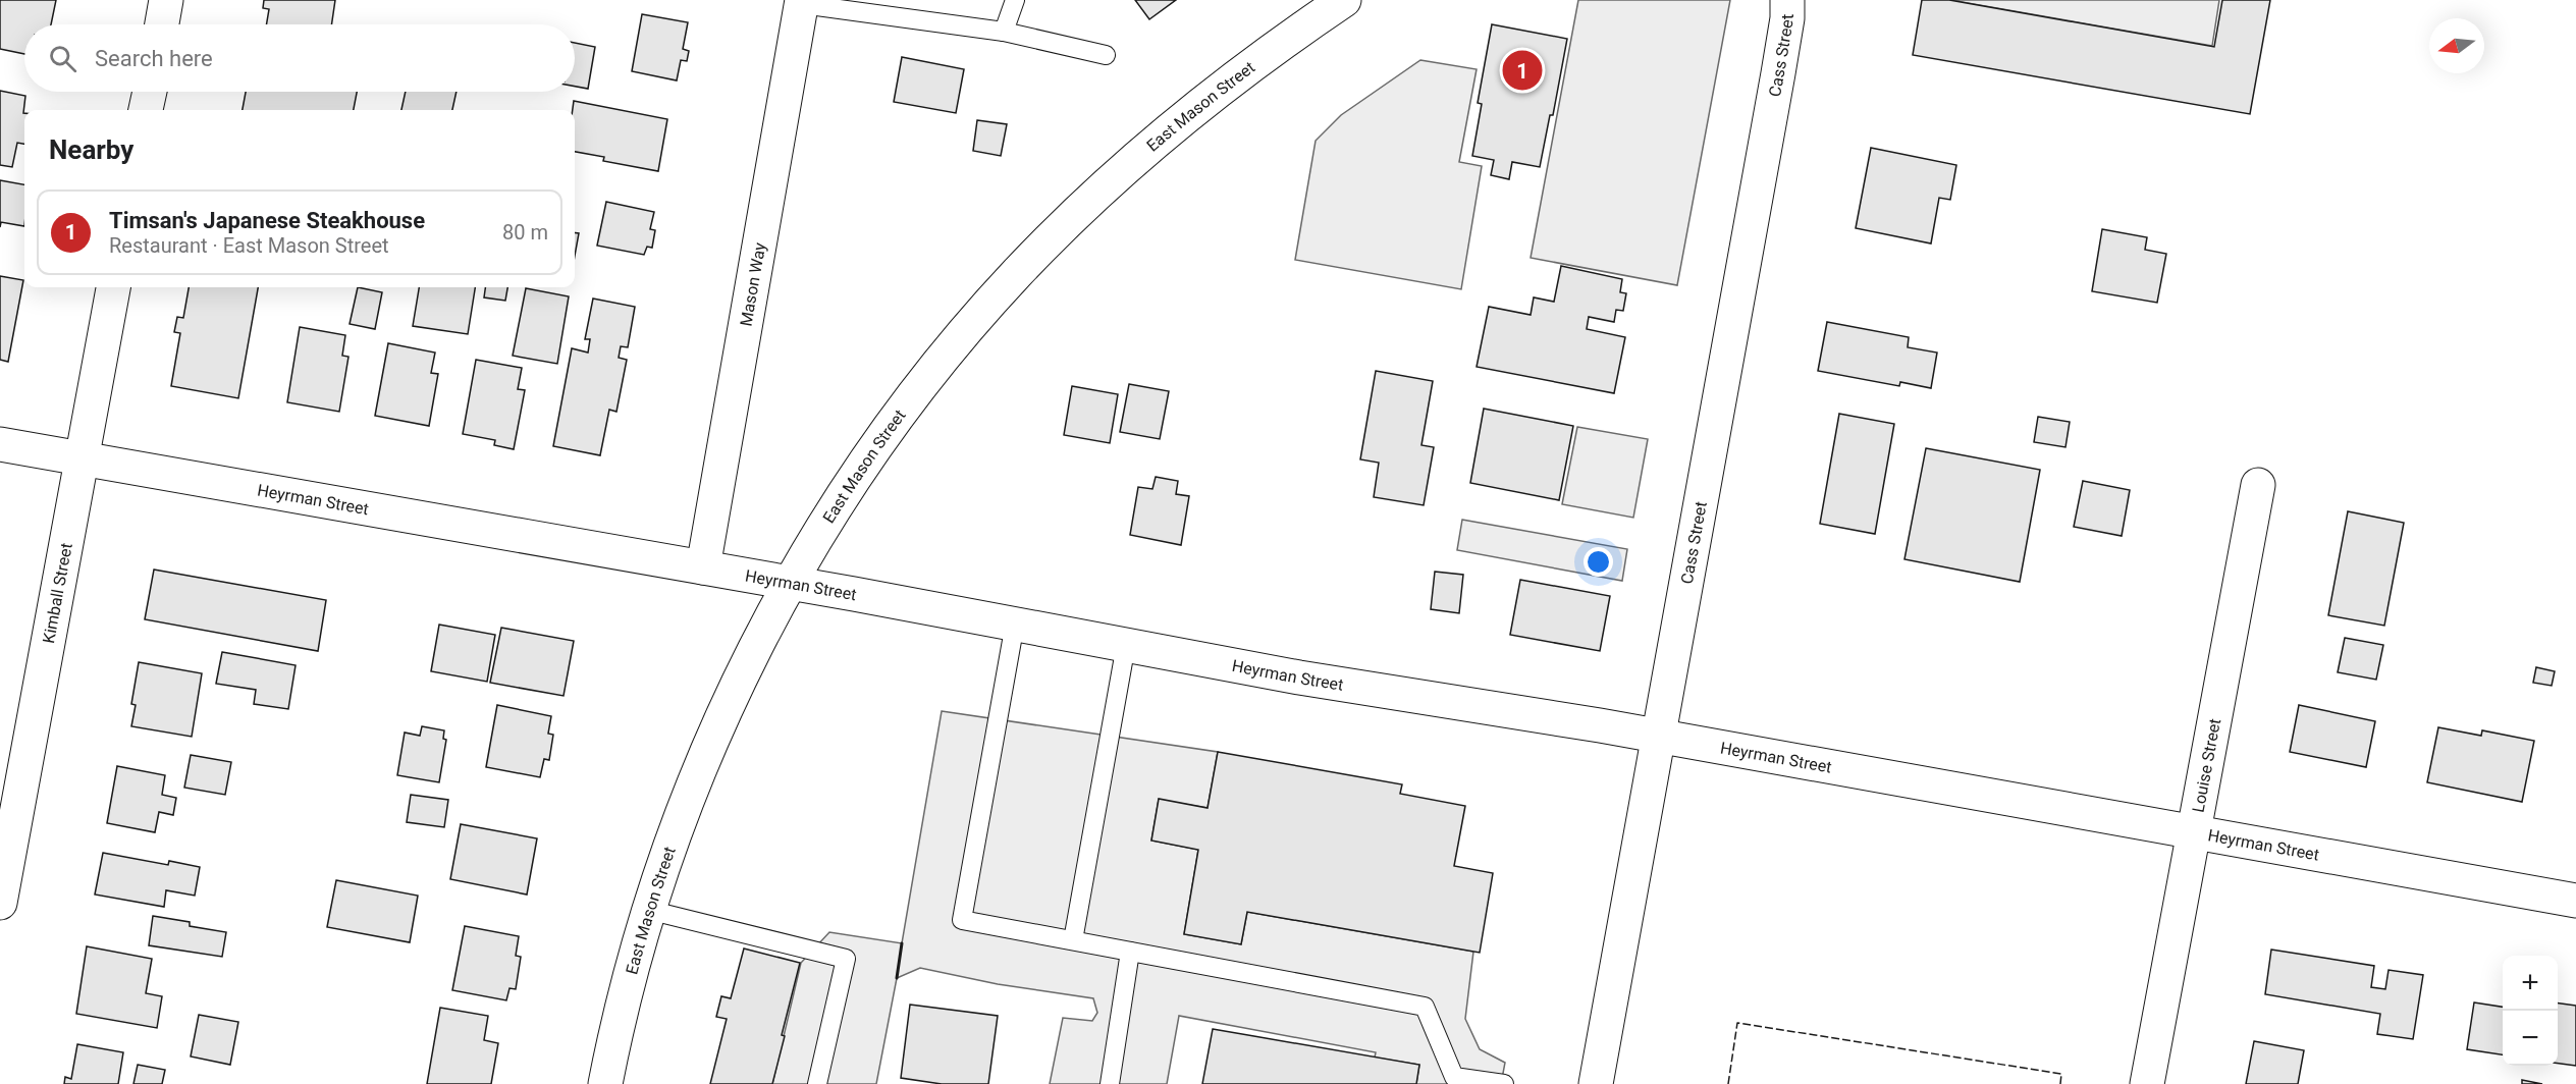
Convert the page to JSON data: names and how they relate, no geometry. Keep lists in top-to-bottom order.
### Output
{
  "streets": {
    "street": [
      "Cass Street",
      "East Mason Street",
      "Mason Way",
      "Heyrman Street",
      "Kimball Street",
      "Louise Street"
    ]
  },
  "crossings": [
    ["Cass Street", "Heyrman Street"],
    ["East Mason Street", "Heyrman Street"],
    ["Mason Way", "Heyrman Street"],
    ["Heyrman Street", "Kimball Street"],
    ["Heyrman Street", "Louise Street"]
  ],
  "north": "left",
  "page": {
    "search": "Search here",
    "pins": "1",
    "heading": "Nearby",
    "list": [
      {
        "mark": "1",
        "name": "Timsan's Japanese Steakhouse",
        "note": "Restaurant · East Mason Street",
        "value": "80 m"
      }
    ],
    "map_buttons": ["+", "−"]
  }
}
